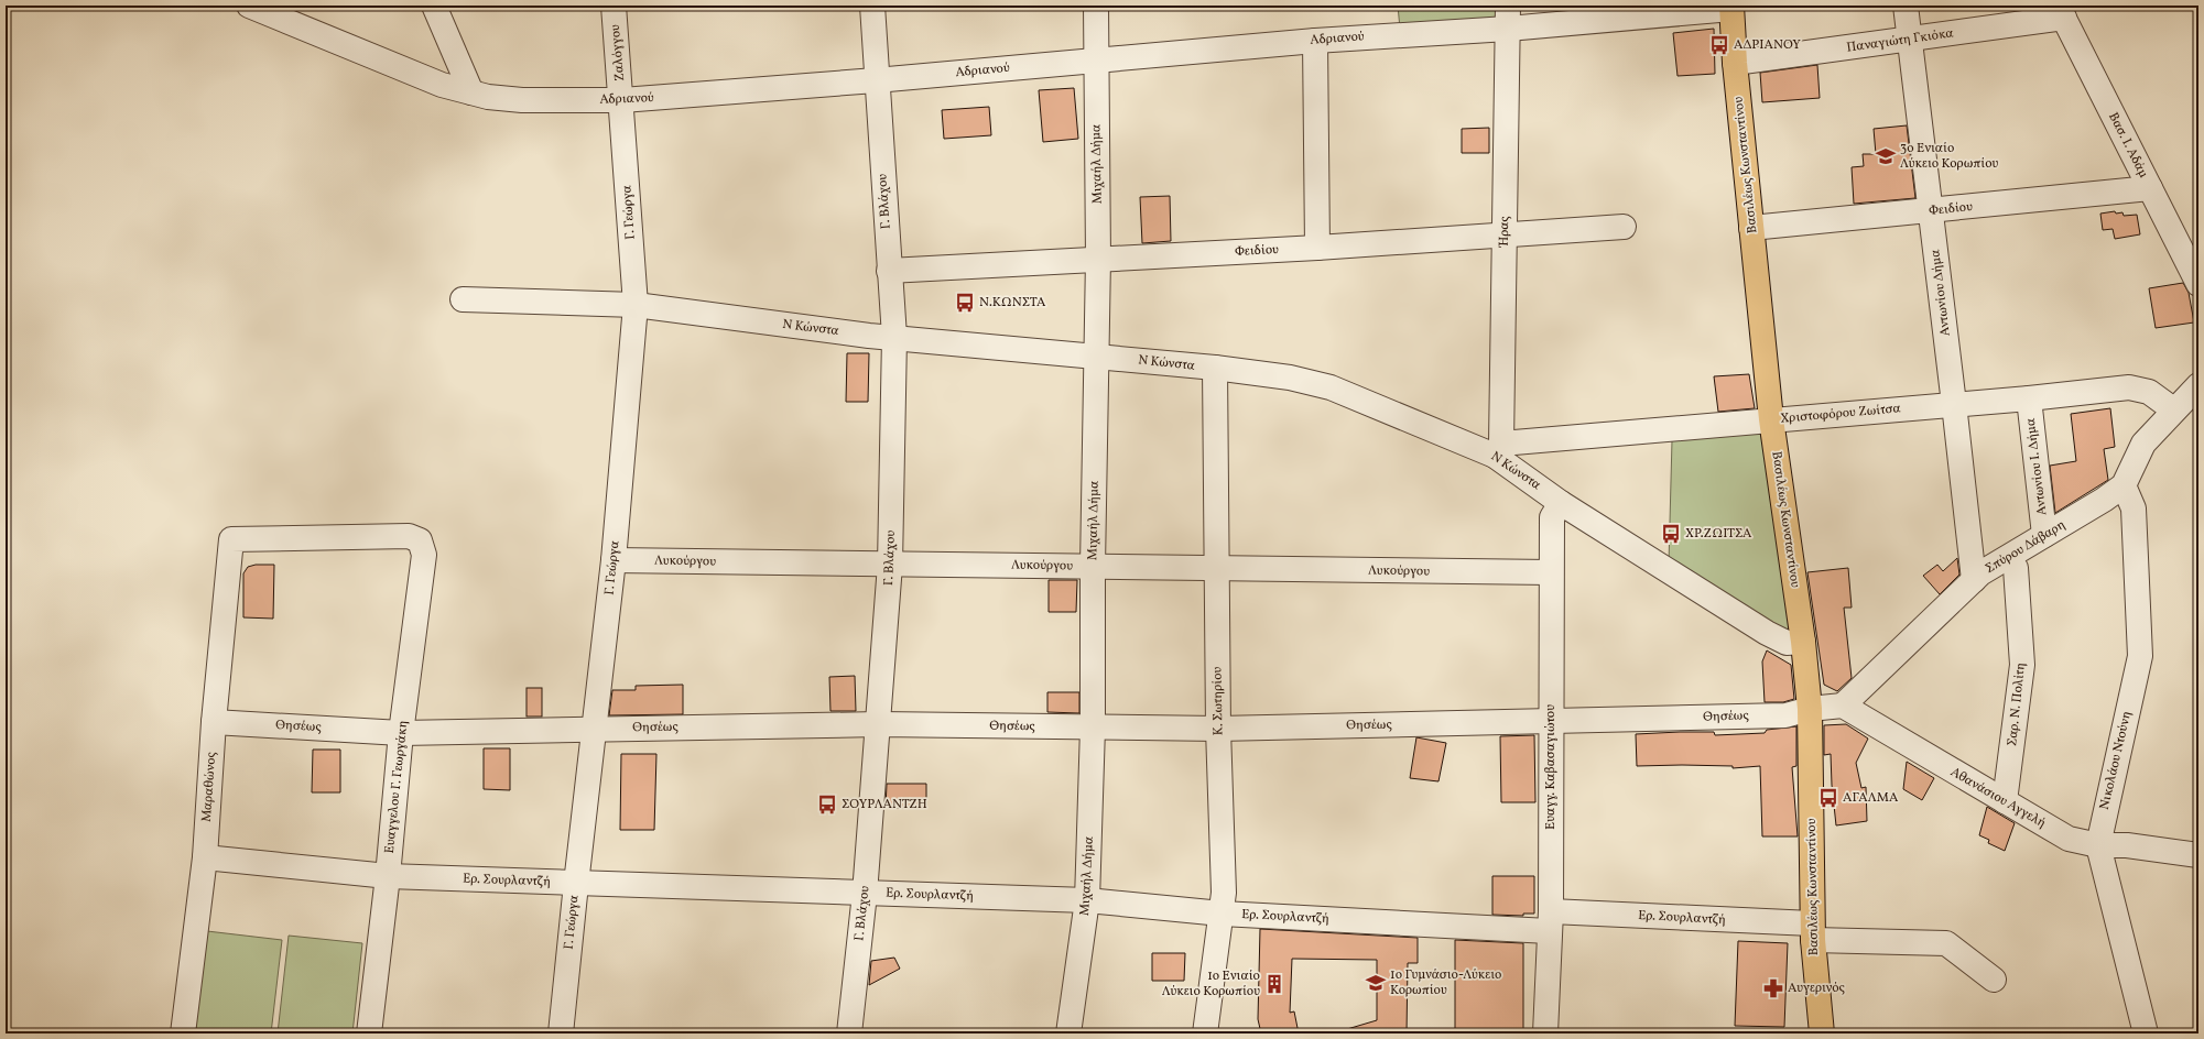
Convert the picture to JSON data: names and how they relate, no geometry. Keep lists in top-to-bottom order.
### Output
{
  "streets": {
    "main road": ["Βασιλέως Κωνσταντίνου"],
    "street": [
      "Αδριανού",
      "Παναγιώτη Γκιόκα",
      "Ζαλόγγου",
      "Βασ. Ι. Αδάμ",
      "Μιχαήλ Δήμα",
      "Γ. Βλάχου",
      "Φειδίου",
      "Γ. Γεώργα",
      "Ήρας",
      "Αντωνίου Δήμα",
      "Ν Κώνστα",
      "Χριστοφόρου Ζωίτσα",
      "Αντωνίου Ι. Δήμα",
      "Σπύρου Δάβαρη",
      "Λυκούργου",
      "Κ. Σωτηρίου",
      "Σαρ. Ν. Πολίτη",
      "Θησέως",
      "Νικολάου Ντούνη",
      "Ευαγγ. Καβασαγιώτου",
      "Μαραθώνος",
      "Ευαγγελου Γ. Γεωργάκη",
      "Αθανάσιου Αγγελή",
      "Ερ. Σουρλαντζή"
    ]
  },
  "crossings": [
    ["Αδριανού", "Ζαλόγγου"],
    ["Αδριανού", "Μιχαήλ Δήμα"],
    ["Αδριανού", "Βασιλέως Κωνσταντίνου"],
    ["Αδριανού", "Γ. Βλάχου"],
    ["Αδριανού", "Γ. Γεώργα"],
    ["Αδριανού", "Ήρας"],
    ["Παναγιώτη Γκιόκα", "Βασ. Ι. Αδάμ"],
    ["Παναγιώτη Γκιόκα", "Βασιλέως Κωνσταντίνου"],
    ["Παναγιώτη Γκιόκα", "Αντωνίου Δήμα"],
    ["Ζαλόγγου", "Γ. Γεώργα"],
    ["Βασ. Ι. Αδάμ", "Φειδίου"],
    ["Μιχαήλ Δήμα", "Φειδίου"],
    ["Μιχαήλ Δήμα", "Ν Κώνστα"],
    ["Μιχαήλ Δήμα", "Λυκούργου"],
    ["Μιχαήλ Δήμα", "Θησέως"],
    ["Μιχαήλ Δήμα", "Ερ. Σουρλαντζή"],
    ["Βασιλέως Κωνσταντίνου", "Φειδίου"],
    ["Βασιλέως Κωνσταντίνου", "Ν Κώνστα"],
    ["Βασιλέως Κωνσταντίνου", "Χριστοφόρου Ζωίτσα"],
    ["Βασιλέως Κωνσταντίνου", "Θησέως"],
    ["Βασιλέως Κωνσταντίνου", "Ερ. Σουρλαντζή"],
    ["Γ. Βλάχου", "Φειδίου"],
    ["Γ. Βλάχου", "Ν Κώνστα"],
    ["Γ. Βλάχου", "Λυκούργου"],
    ["Γ. Βλάχου", "Θησέως"],
    ["Γ. Βλάχου", "Ερ. Σουρλαντζή"],
    ["Φειδίου", "Ήρας"],
    ["Φειδίου", "Αντωνίου Δήμα"],
    ["Γ. Γεώργα", "Ν Κώνστα"],
    ["Γ. Γεώργα", "Λυκούργου"],
    ["Γ. Γεώργα", "Θησέως"],
    ["Γ. Γεώργα", "Ερ. Σουρλαντζή"],
    ["Ήρας", "Ν Κώνστα"],
    ["Ήρας", "Χριστοφόρου Ζωίτσα"],
    ["Αντωνίου Δήμα", "Χριστοφόρου Ζωίτσα"],
    ["Αντωνίου Δήμα", "Σπύρου Δάβαρη"],
    ["Ν Κώνστα", "Χριστοφόρου Ζωίτσα"],
    ["Ν Κώνστα", "Κ. Σωτηρίου"],
    ["Ν Κώνστα", "Ευαγγ. Καβασαγιώτου"],
    ["Χριστοφόρου Ζωίτσα", "Αντωνίου Ι. Δήμα"],
    ["Χριστοφόρου Ζωίτσα", "Σπύρου Δάβαρη"],
    ["Αντωνίου Ι. Δήμα", "Σπύρου Δάβαρη"],
    ["Σπύρου Δάβαρη", "Σαρ. Ν. Πολίτη"],
    ["Σπύρου Δάβαρη", "Νικολάου Ντούνη"],
    ["Σπύρου Δάβαρη", "Αθανάσιου Αγγελή"],
    ["Λυκούργου", "Κ. Σωτηρίου"],
    ["Λυκούργου", "Ευαγγ. Καβασαγιώτου"],
    ["Κ. Σωτηρίου", "Θησέως"],
    ["Κ. Σωτηρίου", "Ερ. Σουρλαντζή"],
    ["Σαρ. Ν. Πολίτη", "Αθανάσιου Αγγελή"],
    ["Θησέως", "Ευαγγ. Καβασαγιώτου"],
    ["Θησέως", "Μαραθώνος"],
    ["Θησέως", "Ευαγγελου Γ. Γεωργάκη"],
    ["Νικολάου Ντούνη", "Αθανάσιου Αγγελή"],
    ["Ευαγγ. Καβασαγιώτου", "Ερ. Σουρλαντζή"],
    ["Μαραθώνος", "Ευαγγελου Γ. Γεωργάκη"],
    ["Μαραθώνος", "Ερ. Σουρλαντζή"],
    ["Ευαγγελου Γ. Γεωργάκη", "Ερ. Σουρλαντζή"]
  ],
  "places": {
    "bus stop": [
      "ΑΔΡΙΑΝΟΥ",
      "Ν.ΚΩΝΣΤΑ",
      "ΧΡ.ΖΩΙΤΣΑ",
      "ΑΓΑΛΜΑ",
      "ΣΟΥΡΛΑΝΤΖΗ"
    ],
    "school or university": ["3ο Ενιαίο Λύκειο Κορωπίου", "1ο Γυμνάσιο-Λύκειο Κορωπίου"],
    "building": ["1ο Ενιαίο Λύκειο Κορωπίου"],
    "pharmacy": ["Αυγερινός"]
  }
}
